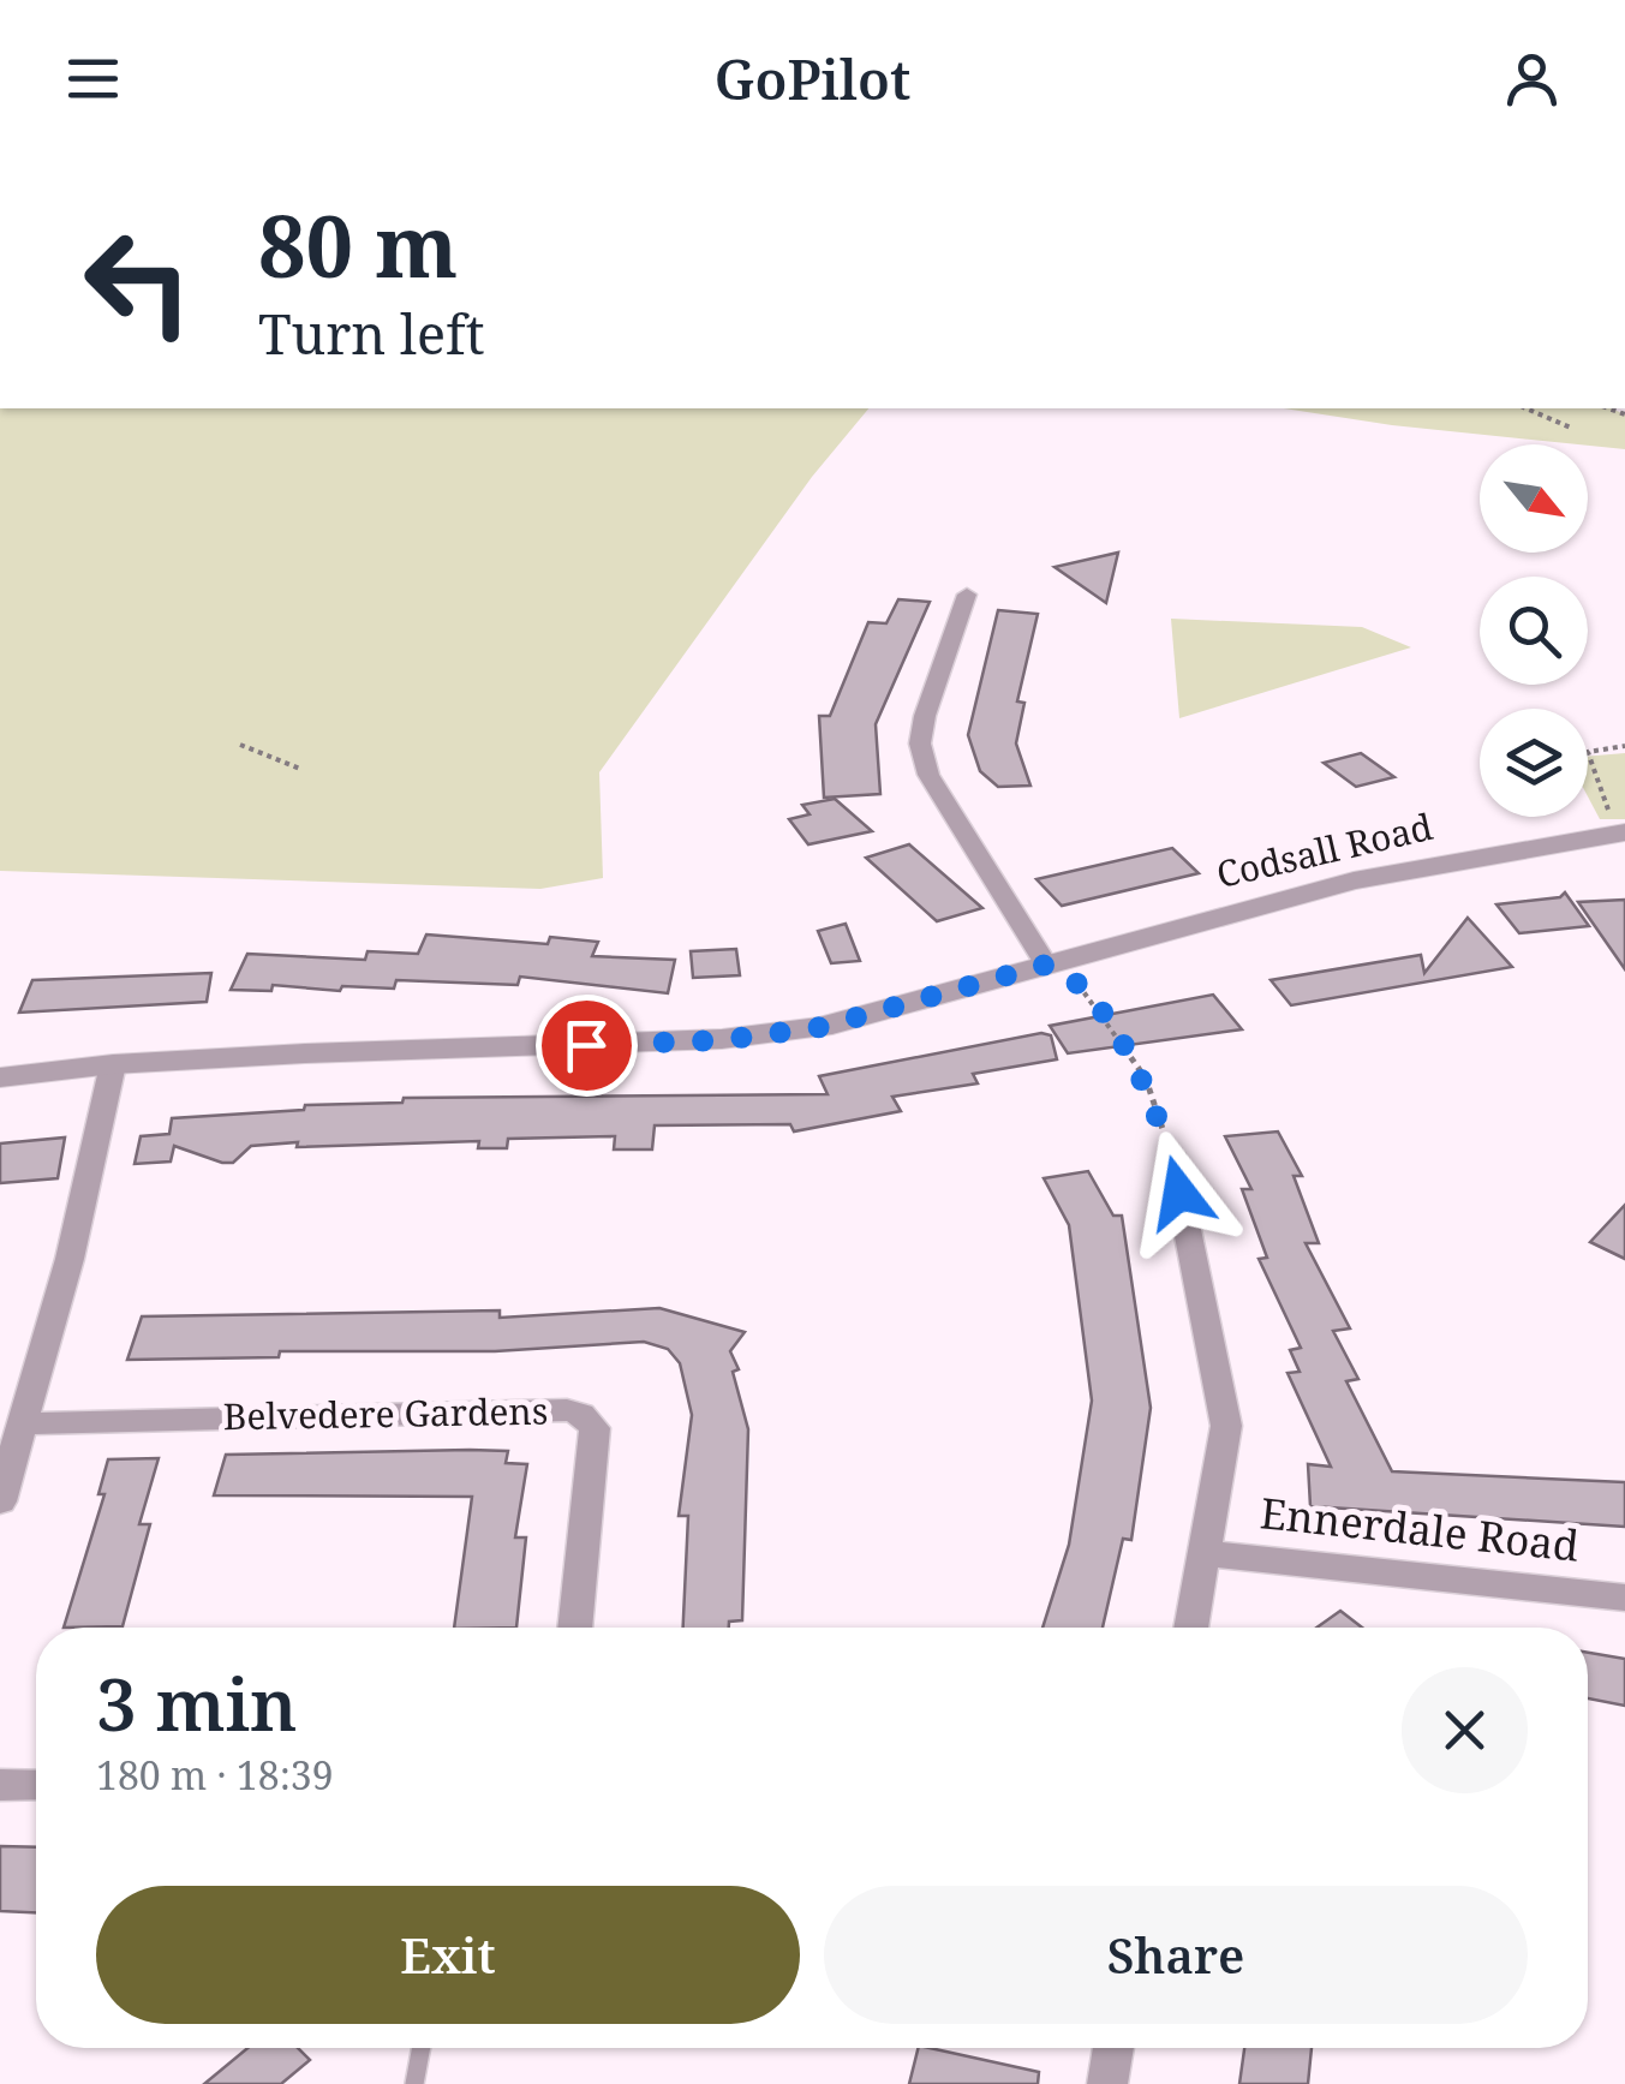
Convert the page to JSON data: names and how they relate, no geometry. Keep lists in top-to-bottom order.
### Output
{
  "streets": {
    "street": ["Codsall Road", "Belvedere Gardens", "Ennerdale Road"]
  },
  "north": "bottom right",
  "page": {
    "header": "GoPilot",
    "turn": ["80 m", "Turn left"],
    "heading": ["3 min", "180 m · 18:39"],
    "buttons": ["Exit", "Share"]
  }
}
